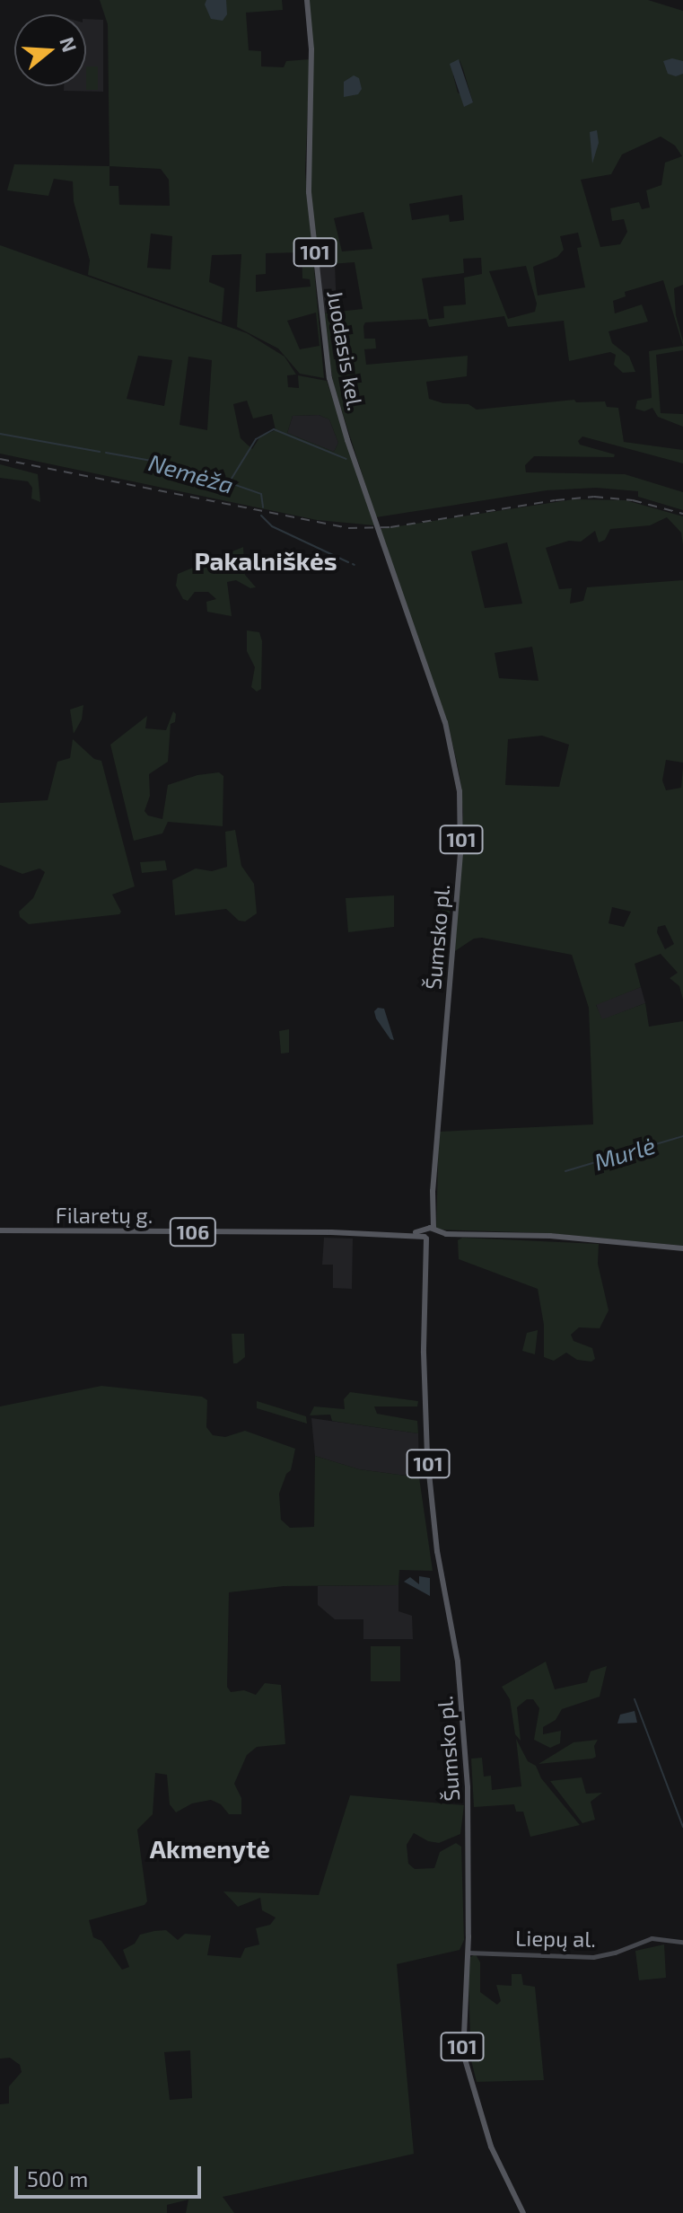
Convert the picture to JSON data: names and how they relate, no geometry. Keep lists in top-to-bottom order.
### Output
{
  "streets": {
    "main road": [
      "101",
      "Juodasis kel.",
      "Šumsko pl.",
      "Filaretų g.",
      "106",
      "Liepų al."
    ]
  },
  "crossings": [
    ["Juodasis kel.", "Šumsko pl."],
    ["Šumsko pl.", "Filaretų g."],
    ["Šumsko pl.", "106"],
    ["Šumsko pl.", "Liepų al."],
    ["Filaretų g.", "106"]
  ],
  "districts": ["Pakalniškės", "Akmenytė"],
  "water": ["Nemėža", "Murlė"],
  "scale_bar": "500 m",
  "north": "right"
}
